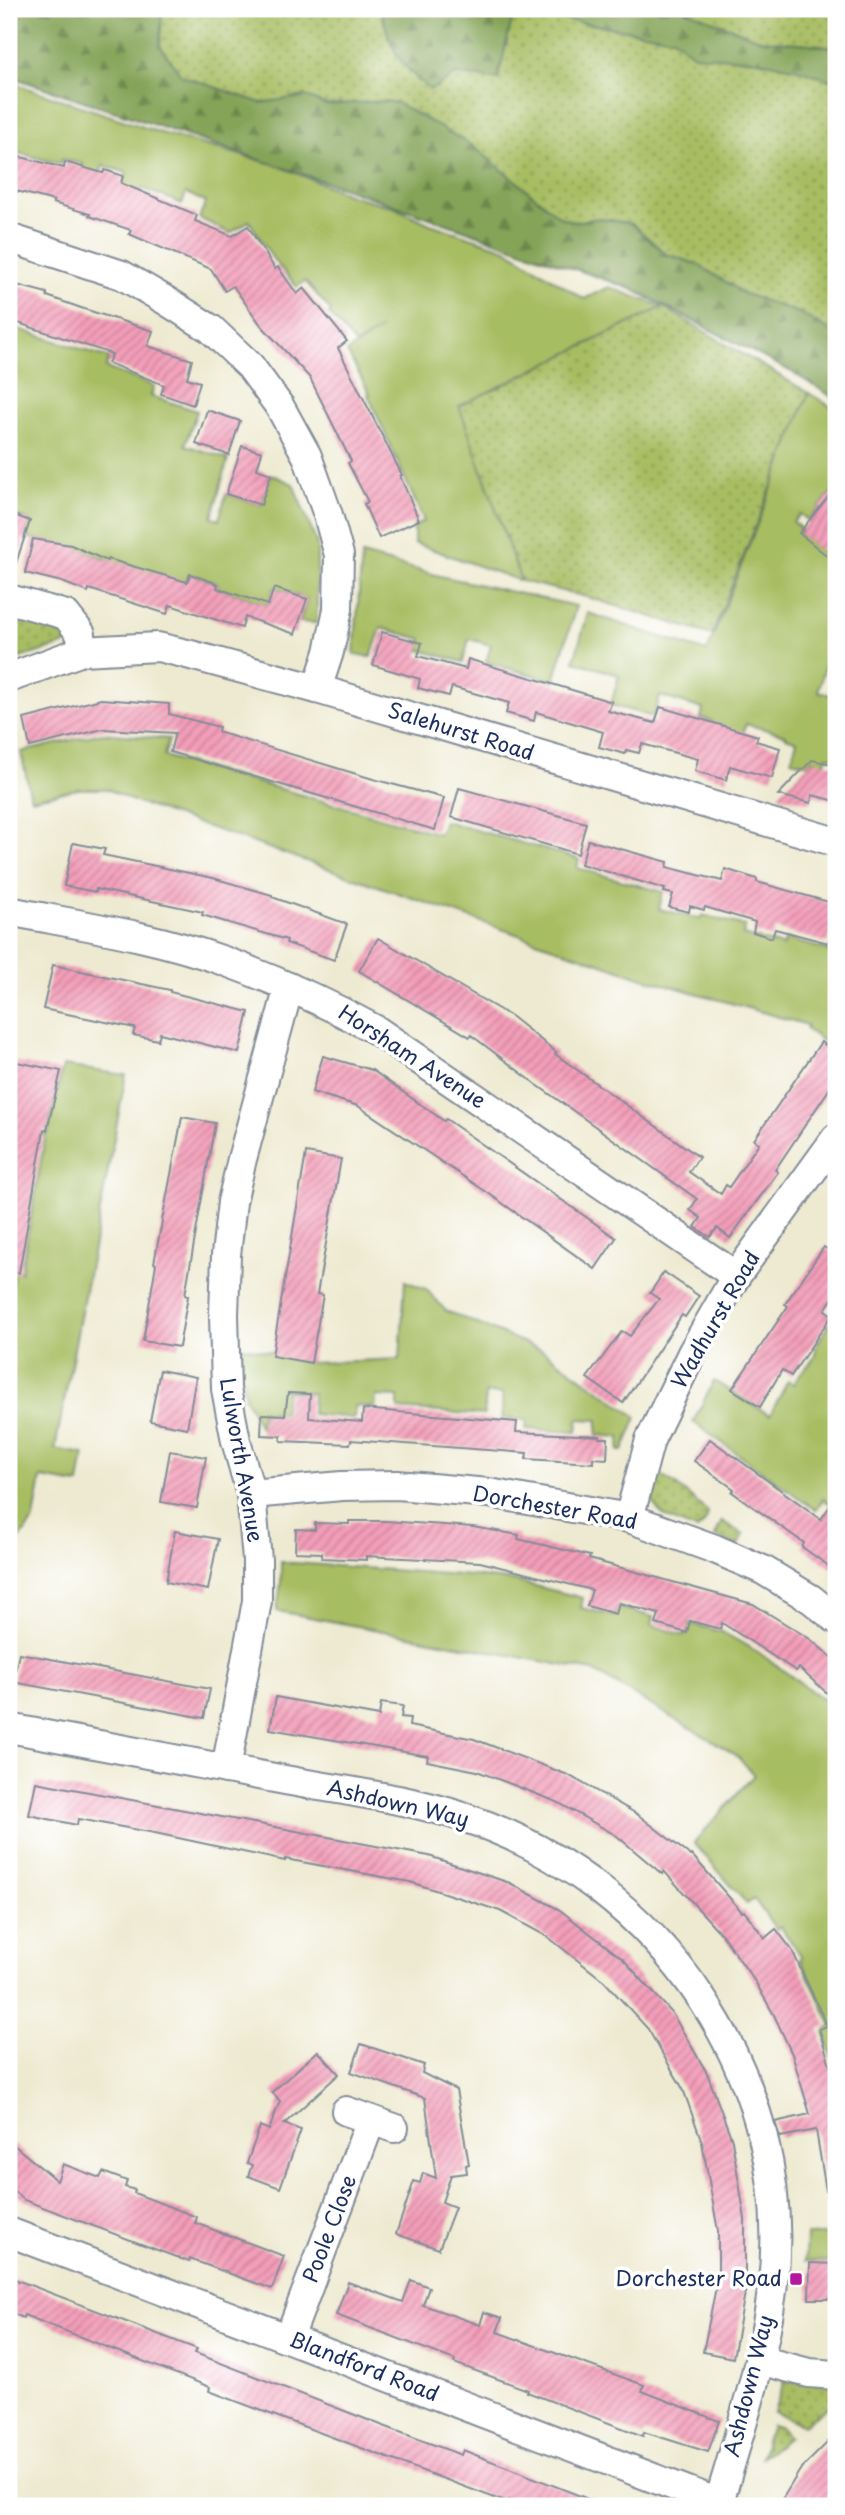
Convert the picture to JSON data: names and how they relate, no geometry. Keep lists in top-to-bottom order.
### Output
{
  "streets": {
    "street": [
      "Salehurst Road",
      "Horsham Avenue",
      "Wadhurst Road",
      "Lulworth Avenue",
      "Dorchester Road",
      "Ashdown Way",
      "Poole Close",
      "Blandford Road"
    ]
  },
  "crossings": [
    ["Horsham Avenue", "Wadhurst Road"],
    ["Horsham Avenue", "Lulworth Avenue"],
    ["Wadhurst Road", "Dorchester Road"],
    ["Lulworth Avenue", "Dorchester Road"],
    ["Lulworth Avenue", "Ashdown Way"],
    ["Ashdown Way", "Blandford Road"],
    ["Poole Close", "Blandford Road"]
  ],
  "places": {
    "transit": ["Dorchester Road"]
  }
}
